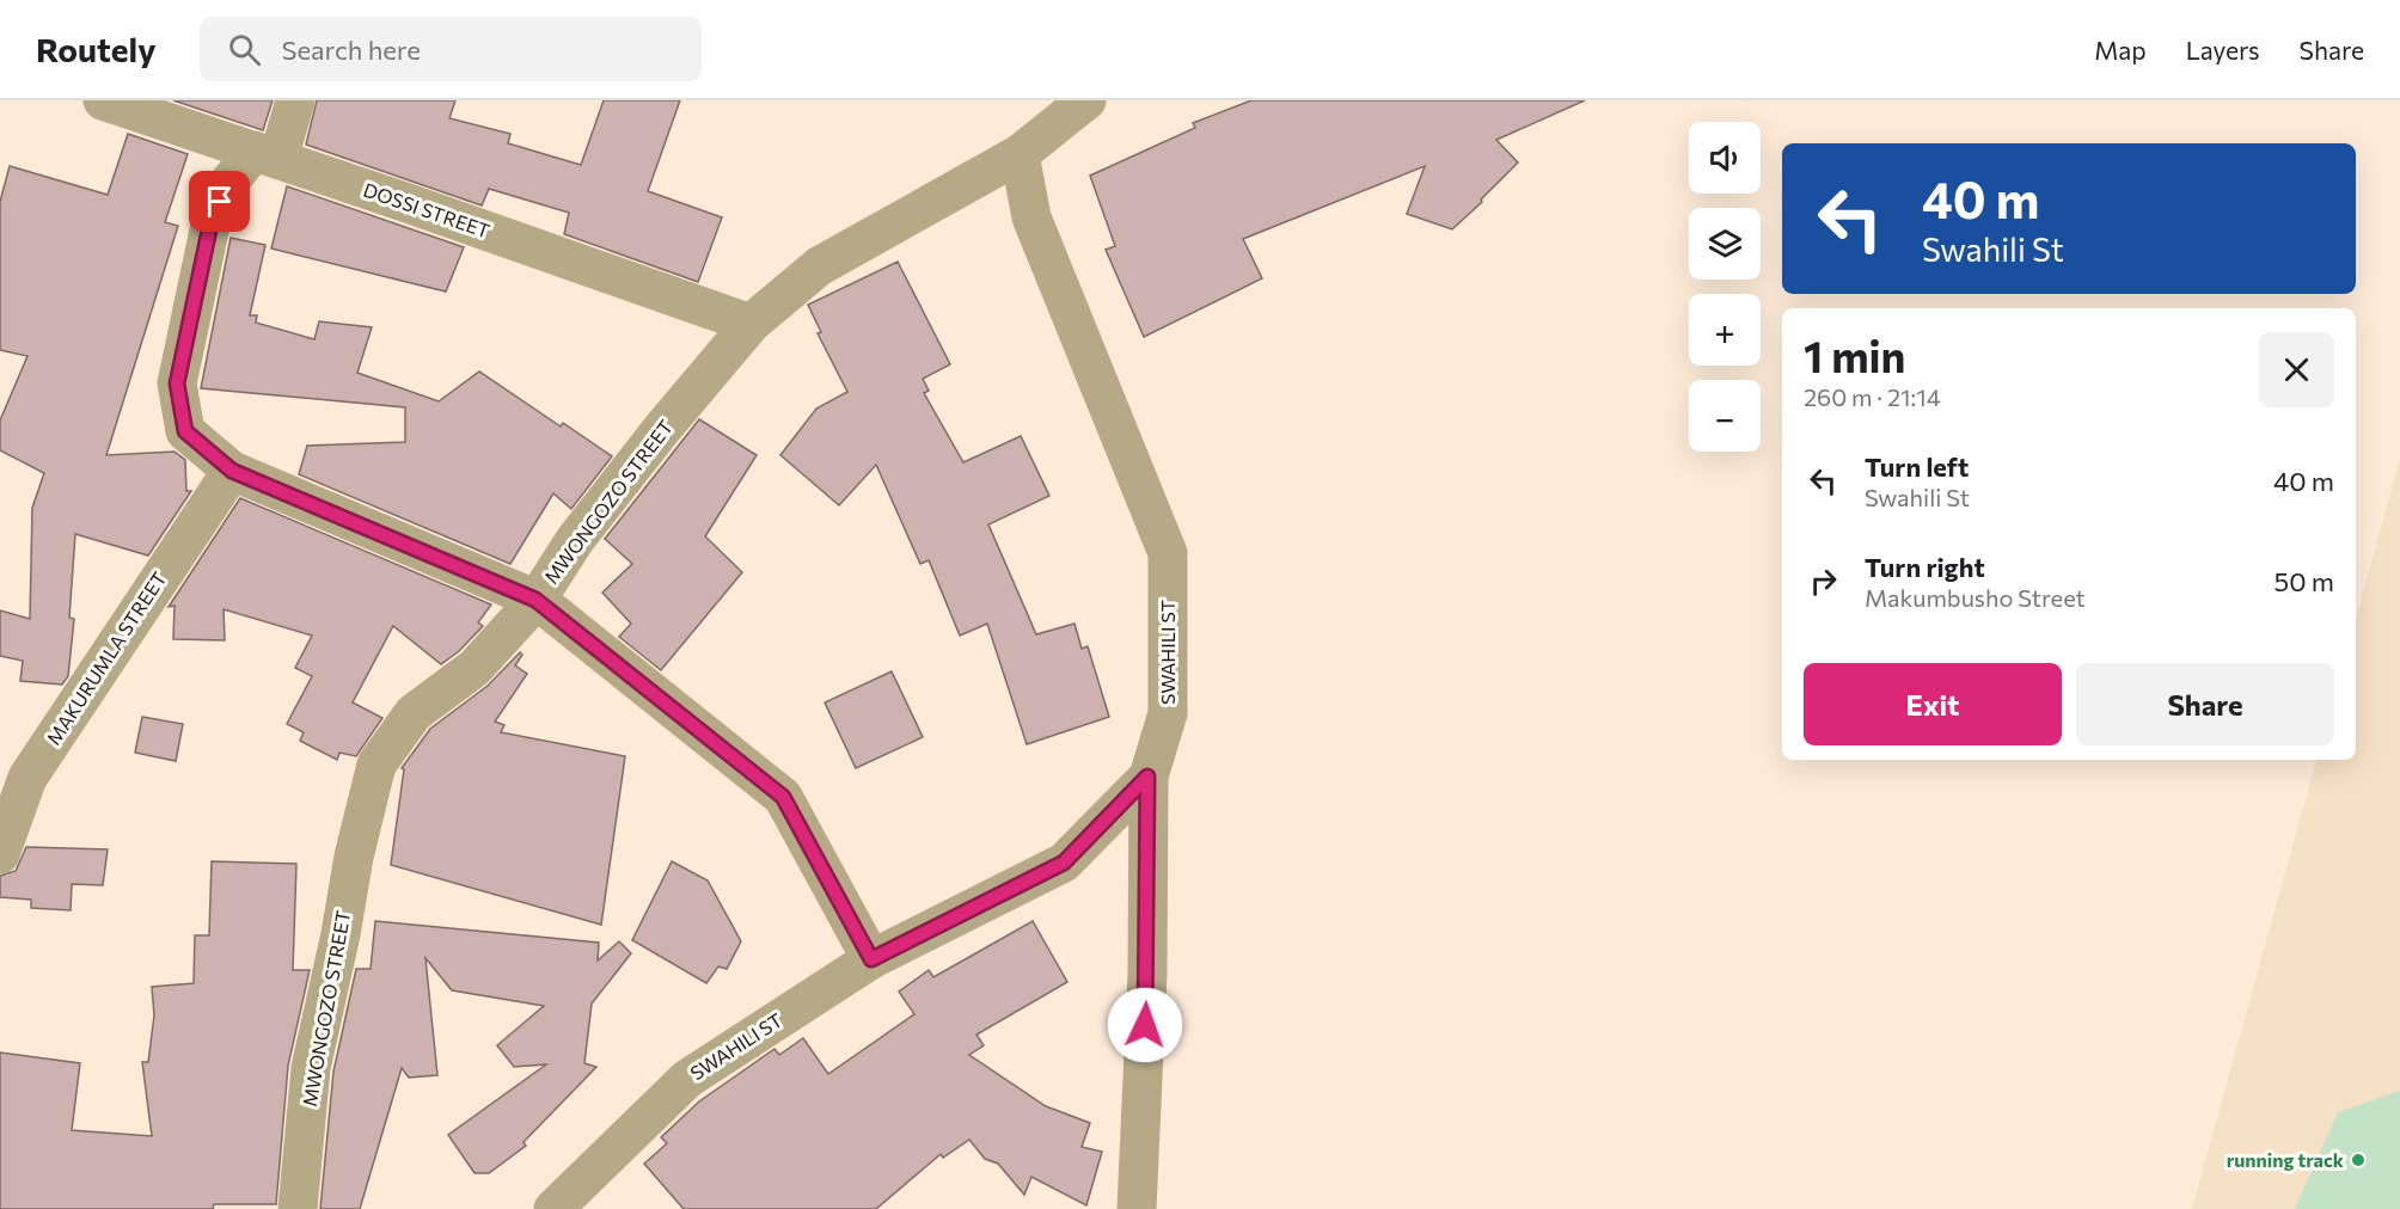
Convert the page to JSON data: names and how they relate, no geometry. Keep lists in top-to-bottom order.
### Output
{
  "streets": {
    "street": [
      "DOSSI STREET",
      "MWONGOZO STREET",
      "SWAHILI ST",
      "MAKURUMLA STREET"
    ]
  },
  "crossings": [
    ["DOSSI STREET", "MWONGOZO STREET"],
    ["MWONGOZO STREET", "SWAHILI ST"]
  ],
  "places": ["running track"],
  "page": {
    "header": "Routely",
    "search": "Search here",
    "nav": ["Map", "Layers", "Share"],
    "map_buttons": ["+", "−"],
    "turn": ["40 m", "Swahili St"],
    "heading": ["1 min", "260 m · 21:14"],
    "list": [
      {
        "name": "Turn left",
        "note": "Swahili St",
        "value": "40 m"
      },
      {
        "name": "Turn right",
        "note": "Makumbusho Street",
        "value": "50 m"
      }
    ],
    "buttons": ["Exit", "Share"]
  }
}
